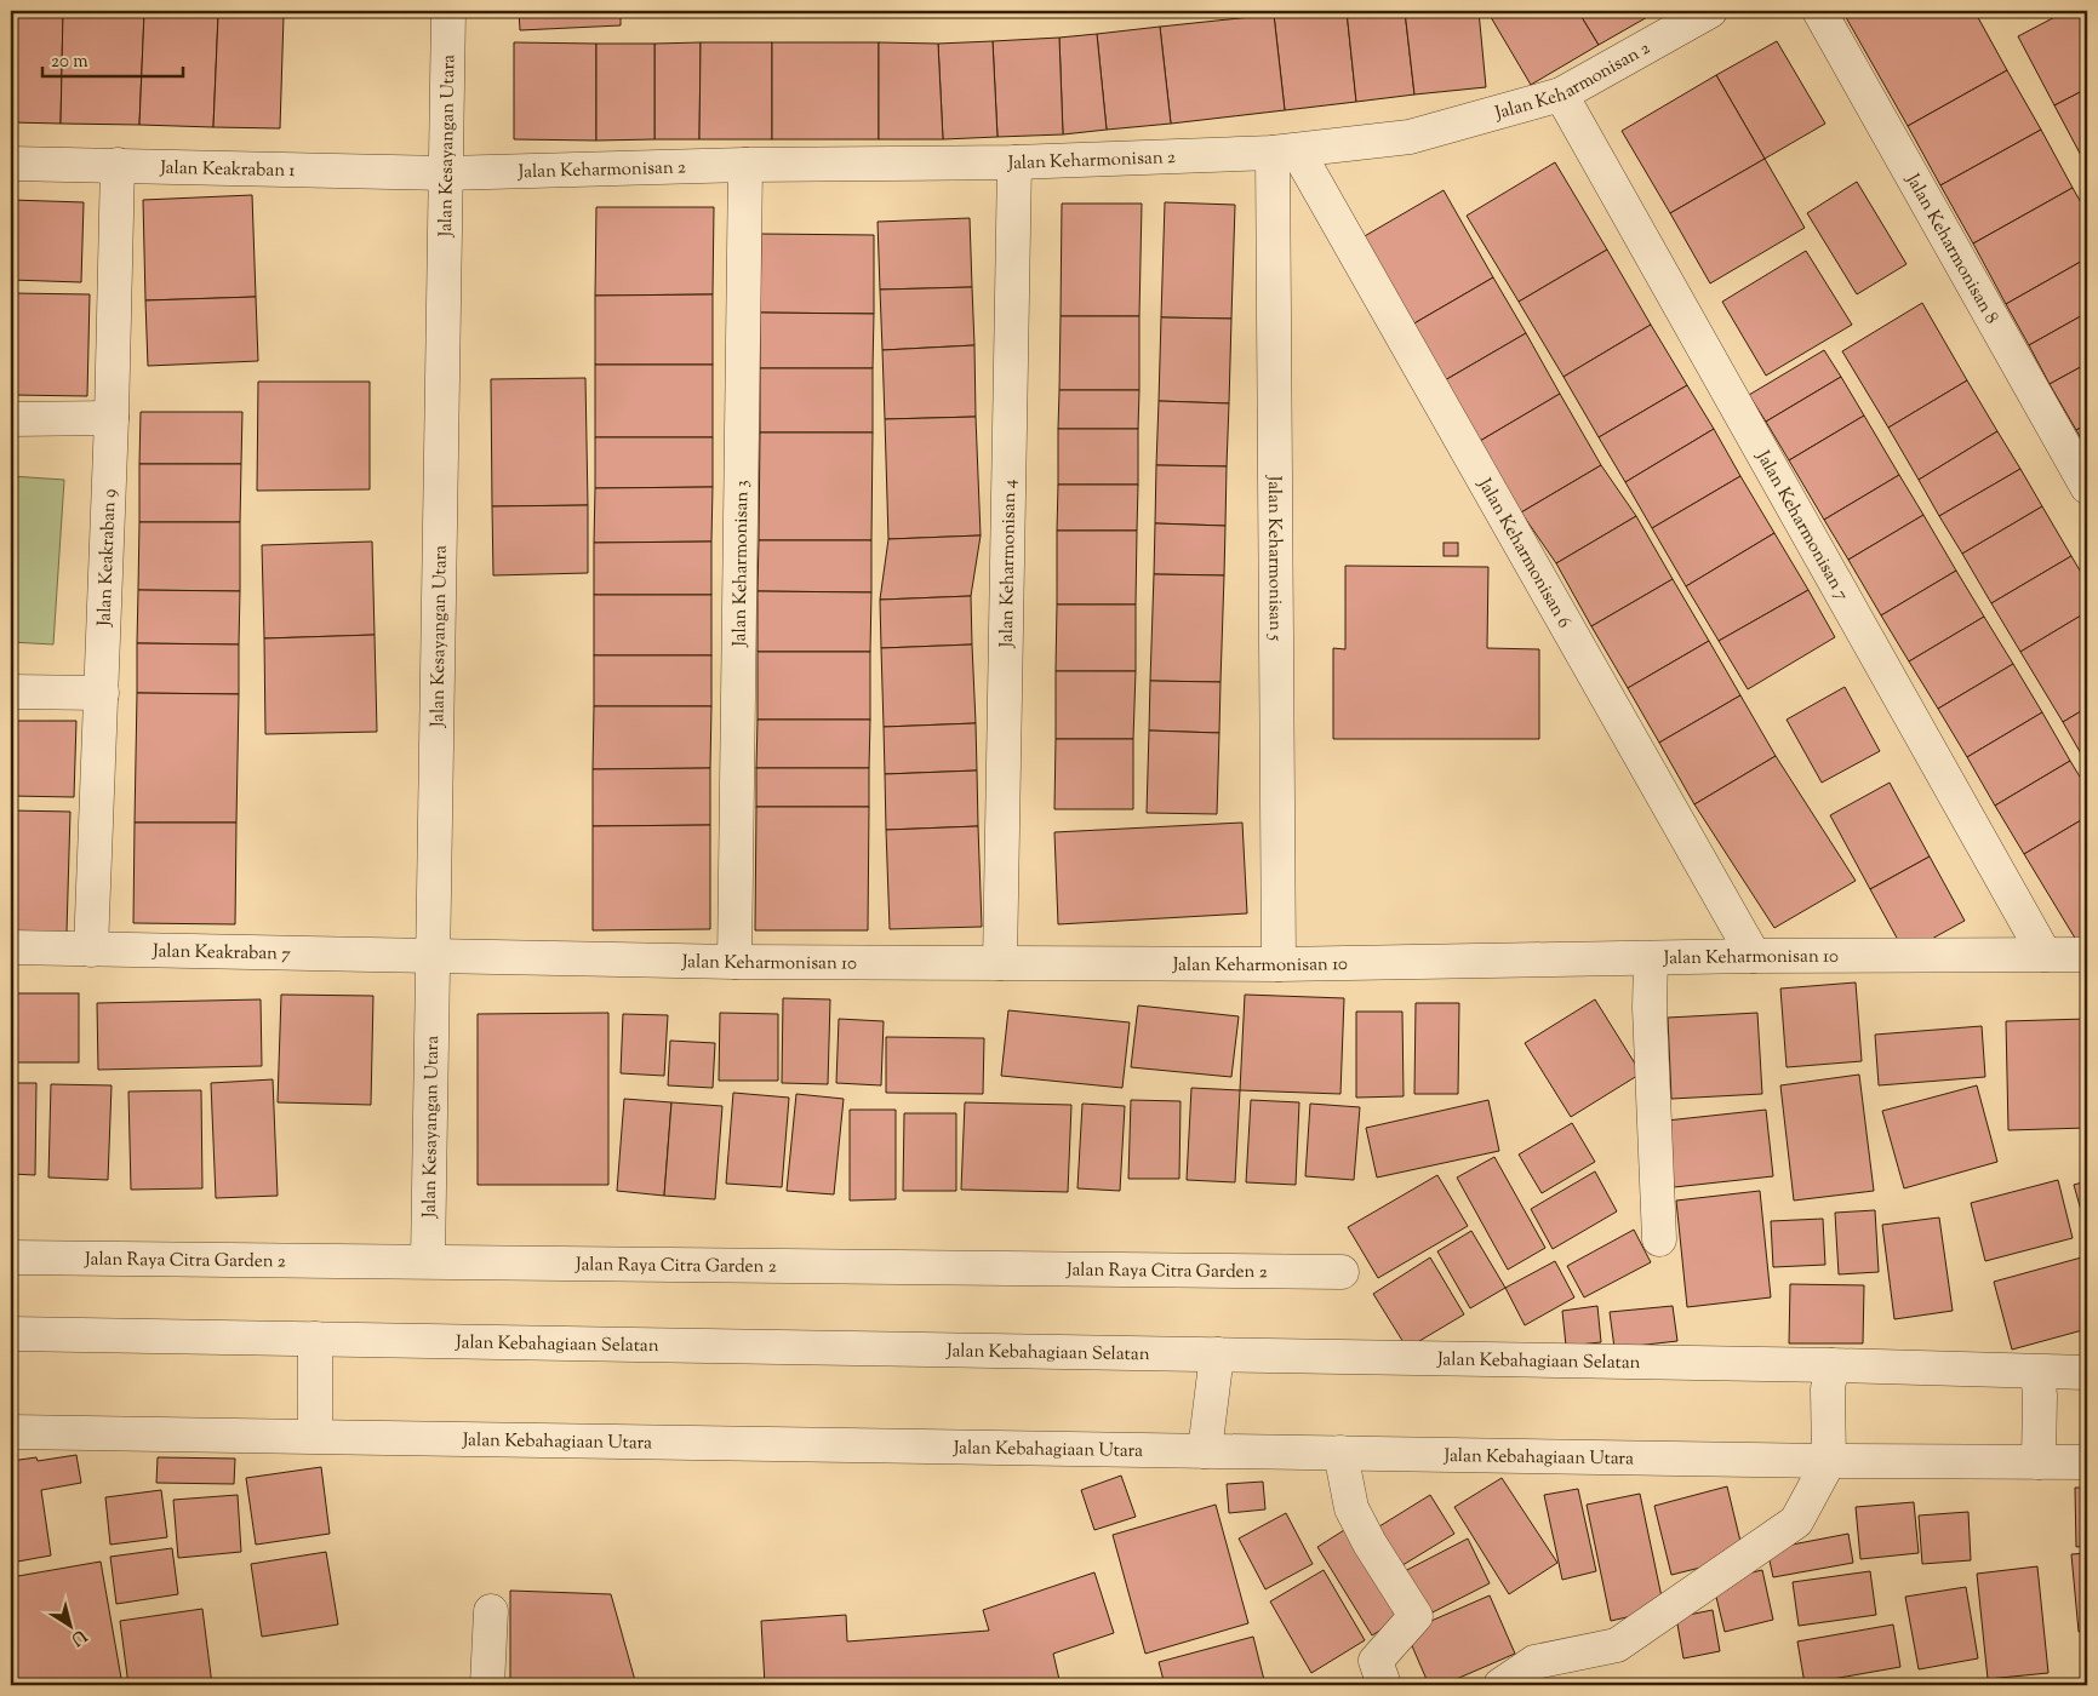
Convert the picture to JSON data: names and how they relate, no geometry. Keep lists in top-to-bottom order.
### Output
{
  "streets": {
    "street": [
      "Jalan Keharmonisan 2",
      "Jalan Kesayangan Utara",
      "Jalan Keakraban 1",
      "Jalan Keharmonisan 8",
      "Jalan Keharmonisan 7",
      "Jalan Keharmonisan 6",
      "Jalan Keakraban 9",
      "Jalan Keharmonisan 5",
      "Jalan Keharmonisan 3",
      "Jalan Keharmonisan 4",
      "Jalan Keakraban 7",
      "Jalan Keharmonisan 10",
      "Jalan Raya Citra Garden 2",
      "Jalan Kebahagiaan Selatan",
      "Jalan Kebahagiaan Utara"
    ]
  },
  "crossings": [
    ["Jalan Keharmonisan 2", "Jalan Kesayangan Utara"],
    ["Jalan Keharmonisan 2", "Jalan Keakraban 1"],
    ["Jalan Keharmonisan 2", "Jalan Keharmonisan 7"],
    ["Jalan Keharmonisan 2", "Jalan Keharmonisan 6"],
    ["Jalan Keharmonisan 2", "Jalan Keharmonisan 5"],
    ["Jalan Keharmonisan 2", "Jalan Keharmonisan 3"],
    ["Jalan Keharmonisan 2", "Jalan Keharmonisan 4"],
    ["Jalan Kesayangan Utara", "Jalan Keakraban 1"],
    ["Jalan Kesayangan Utara", "Jalan Keakraban 7"],
    ["Jalan Kesayangan Utara", "Jalan Keharmonisan 10"],
    ["Jalan Kesayangan Utara", "Jalan Raya Citra Garden 2"],
    ["Jalan Keakraban 1", "Jalan Keakraban 9"],
    ["Jalan Keharmonisan 7", "Jalan Keharmonisan 10"],
    ["Jalan Keharmonisan 6", "Jalan Keharmonisan 5"],
    ["Jalan Keharmonisan 6", "Jalan Keharmonisan 10"],
    ["Jalan Keakraban 9", "Jalan Keakraban 7"],
    ["Jalan Keharmonisan 5", "Jalan Keharmonisan 10"],
    ["Jalan Keharmonisan 3", "Jalan Keharmonisan 10"],
    ["Jalan Keharmonisan 4", "Jalan Keharmonisan 10"],
    ["Jalan Keakraban 7", "Jalan Keharmonisan 10"]
  ],
  "scale_bar": "20 m",
  "north": "bottom right"
}
